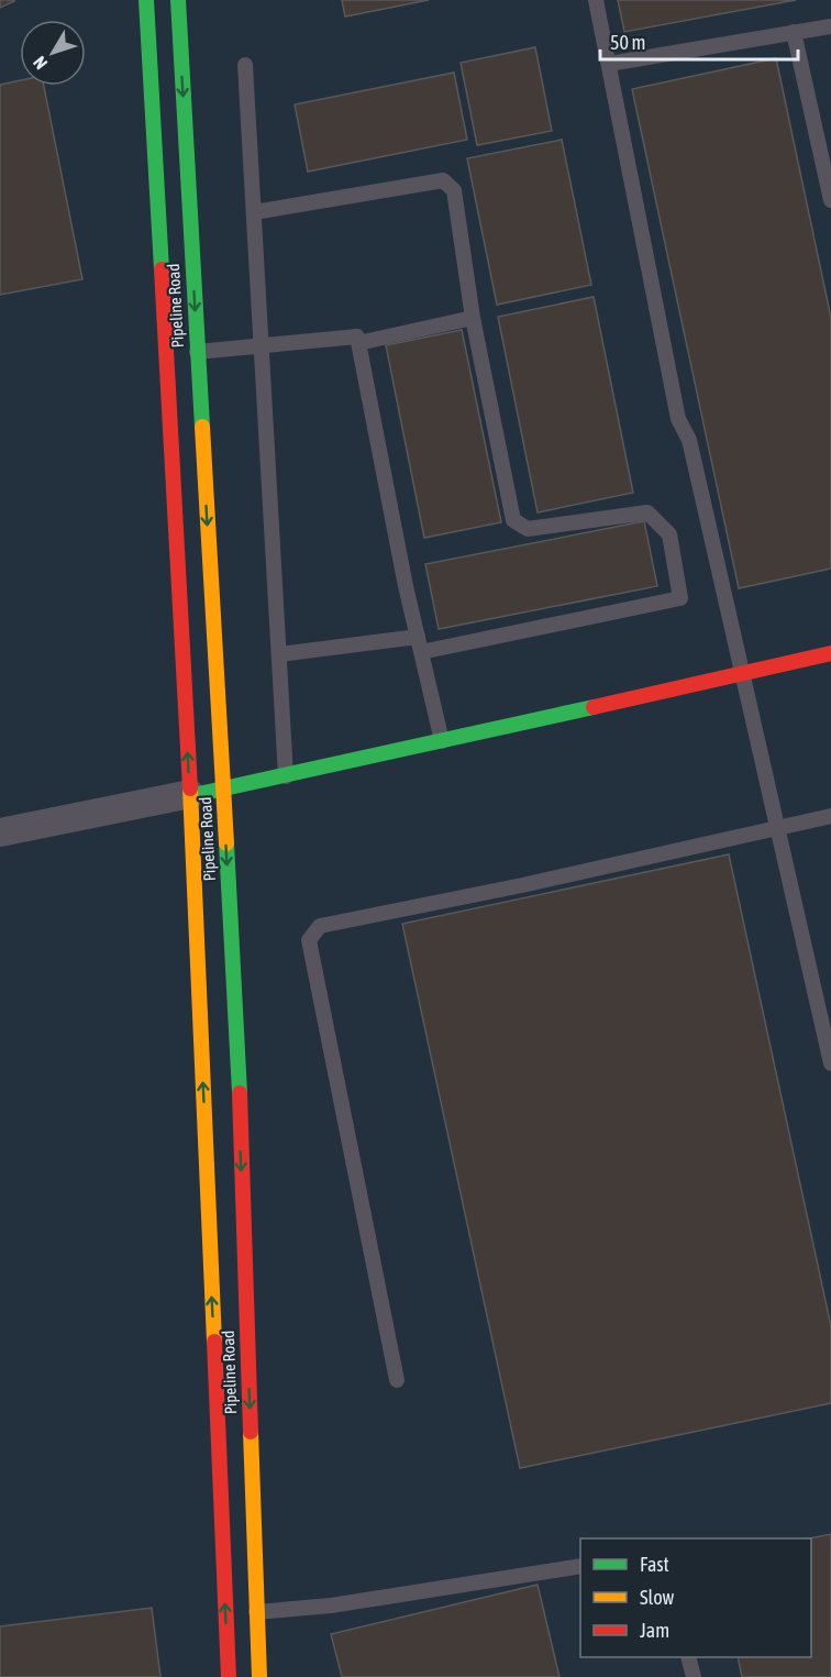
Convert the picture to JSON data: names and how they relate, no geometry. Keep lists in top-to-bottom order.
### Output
{
  "streets": {
    "main road": ["Pipeline Road"]
  },
  "legend": ["Fast", "Slow", "Jam"],
  "scale_bar": "50 m",
  "north": "bottom left"
}
